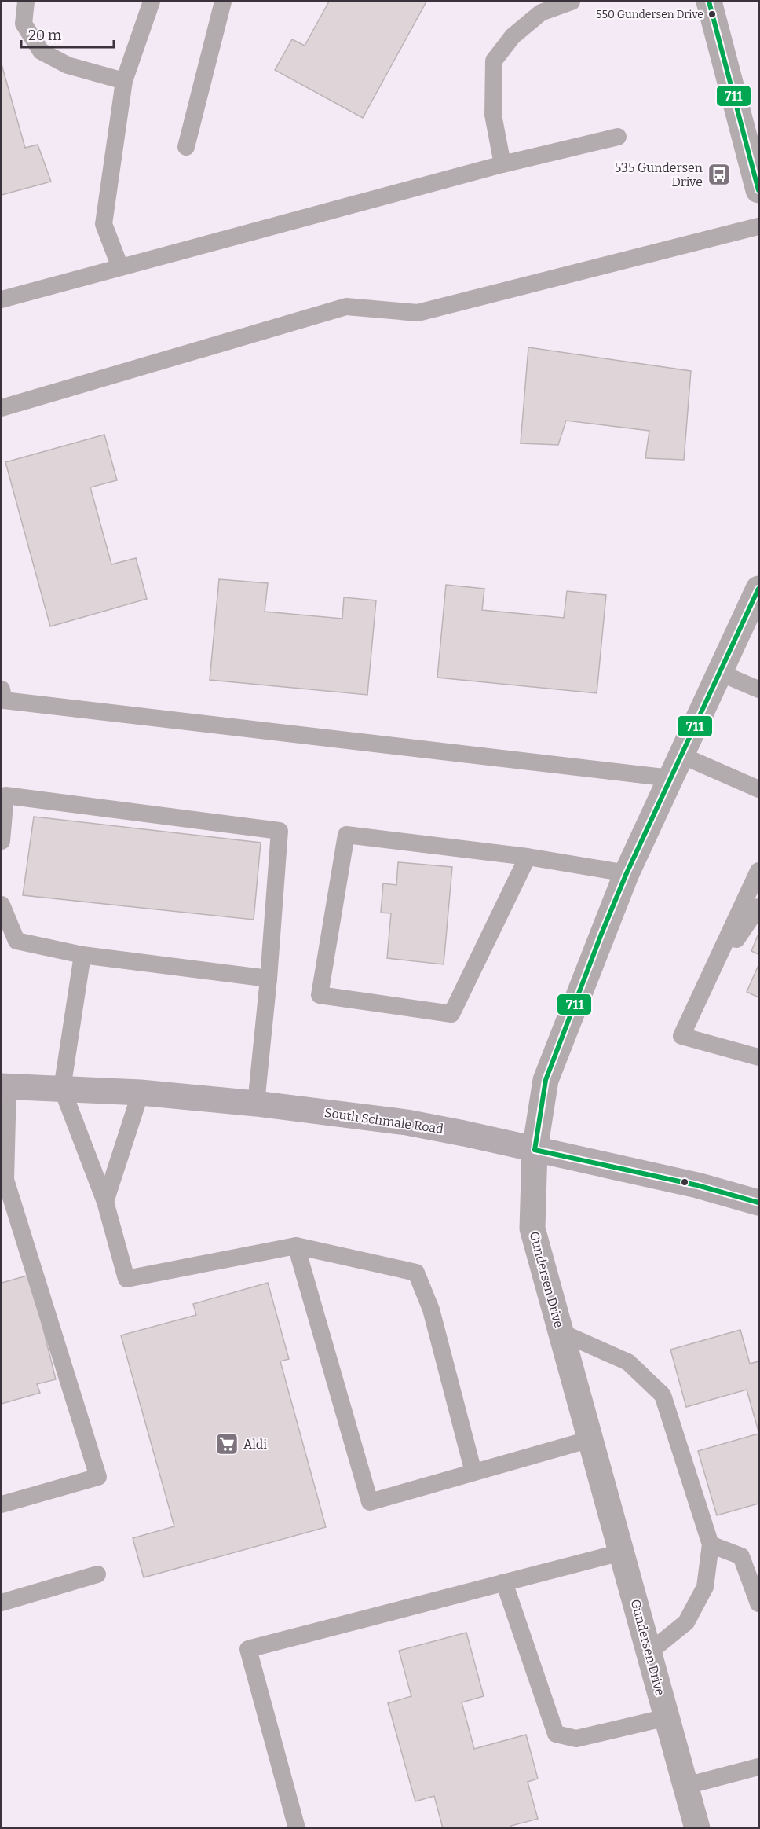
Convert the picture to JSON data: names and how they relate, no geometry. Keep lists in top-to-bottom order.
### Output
{
  "streets": {
    "main road": ["South Schmale Road"],
    "street": ["Gundersen Drive"]
  },
  "crossings": [
    ["South Schmale Road", "Gundersen Drive"]
  ],
  "places": {
    "other": ["550 Gundersen Drive"],
    "bus stop": ["535 Gundersen Drive"],
    "supermarket": ["Aldi"]
  },
  "lines": ["transit line 711"],
  "scale_bar": "20 m"
}
